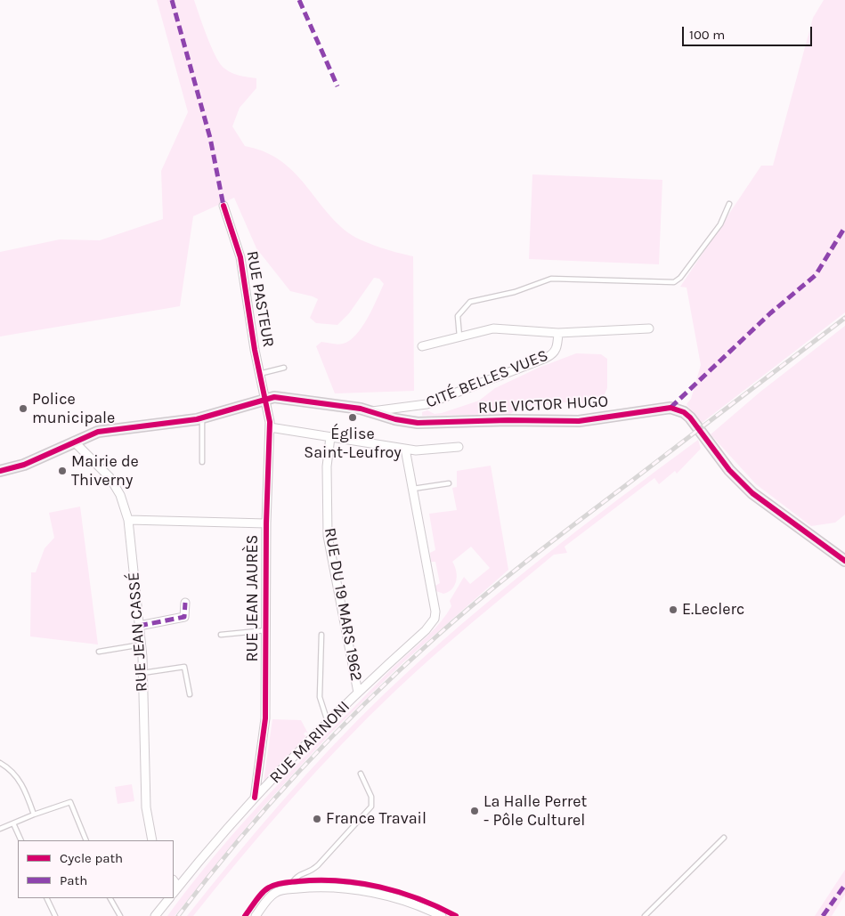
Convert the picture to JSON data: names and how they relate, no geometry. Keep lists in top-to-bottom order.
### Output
{
  "streets": {
    "street": [
      "RUE PASTEUR",
      "CITÉ BELLES VUES",
      "RUE VICTOR HUGO",
      "RUE JEAN JAURÈS",
      "RUE DU 19 MARS 1962",
      "RUE JEAN CASSÉ",
      "RUE MARINONI"
    ]
  },
  "crossings": [
    ["RUE PASTEUR", "RUE VICTOR HUGO"],
    ["RUE PASTEUR", "RUE JEAN JAURÈS"],
    ["CITÉ BELLES VUES", "RUE VICTOR HUGO"],
    ["RUE VICTOR HUGO", "RUE JEAN JAURÈS"],
    ["RUE VICTOR HUGO", "RUE JEAN CASSÉ"],
    ["RUE JEAN JAURÈS", "RUE MARINONI"],
    ["RUE DU 19 MARS 1962", "RUE MARINONI"]
  ],
  "places": [
    "Police municipale",
    "Église Saint-Leufroy",
    "Mairie de Thiverny",
    "E.Leclerc",
    "La Halle Perret - Pôle Culturel",
    "France Travail"
  ],
  "legend": ["Cycle path", "Path"],
  "scale_bar": "100 m"
}
